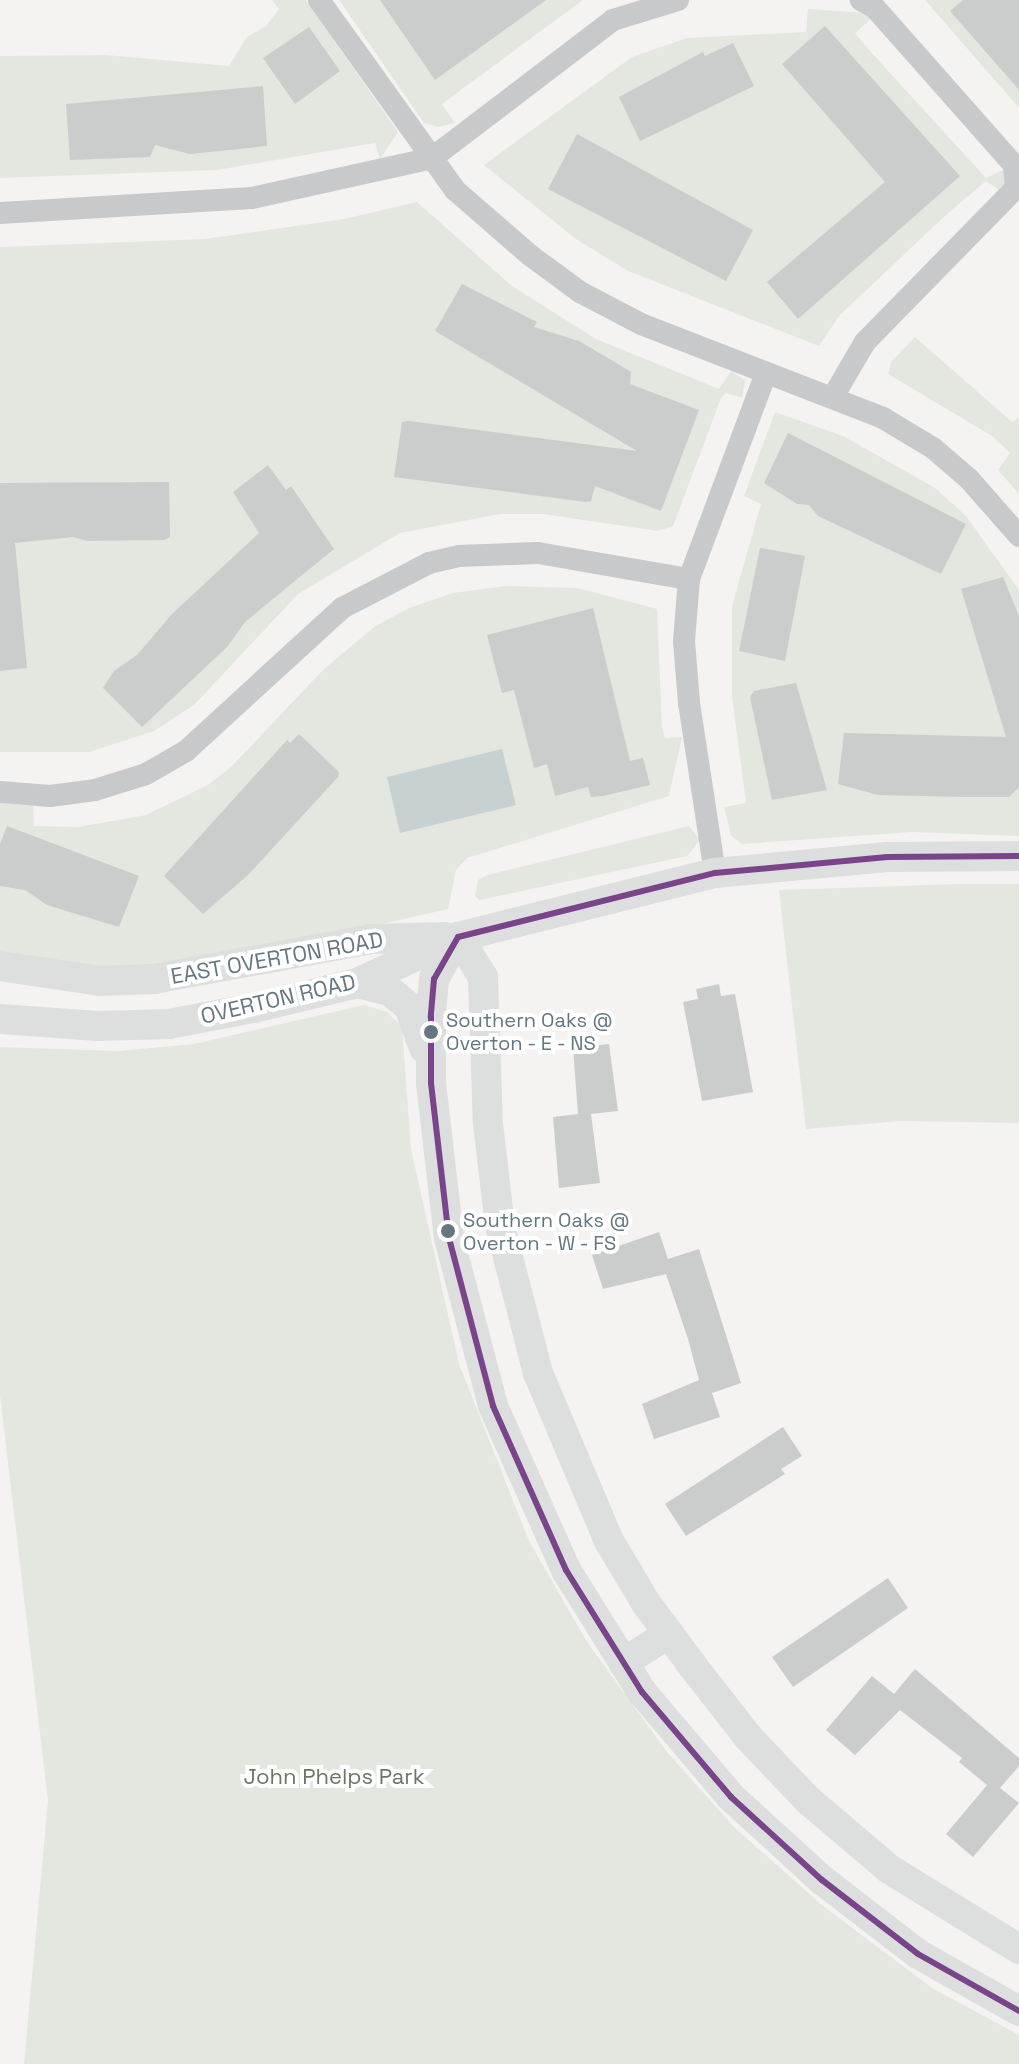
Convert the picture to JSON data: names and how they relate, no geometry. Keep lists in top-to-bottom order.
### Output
{
  "streets": {
    "street": ["EAST OVERTON ROAD", "OVERTON ROAD"]
  },
  "crossings": [
    ["EAST OVERTON ROAD", "OVERTON ROAD"]
  ],
  "parks": ["John Phelps Park"],
  "places": ["Southern Oaks @ Overton - E - NS", "Southern Oaks @ Overton - W - FS"]
}
